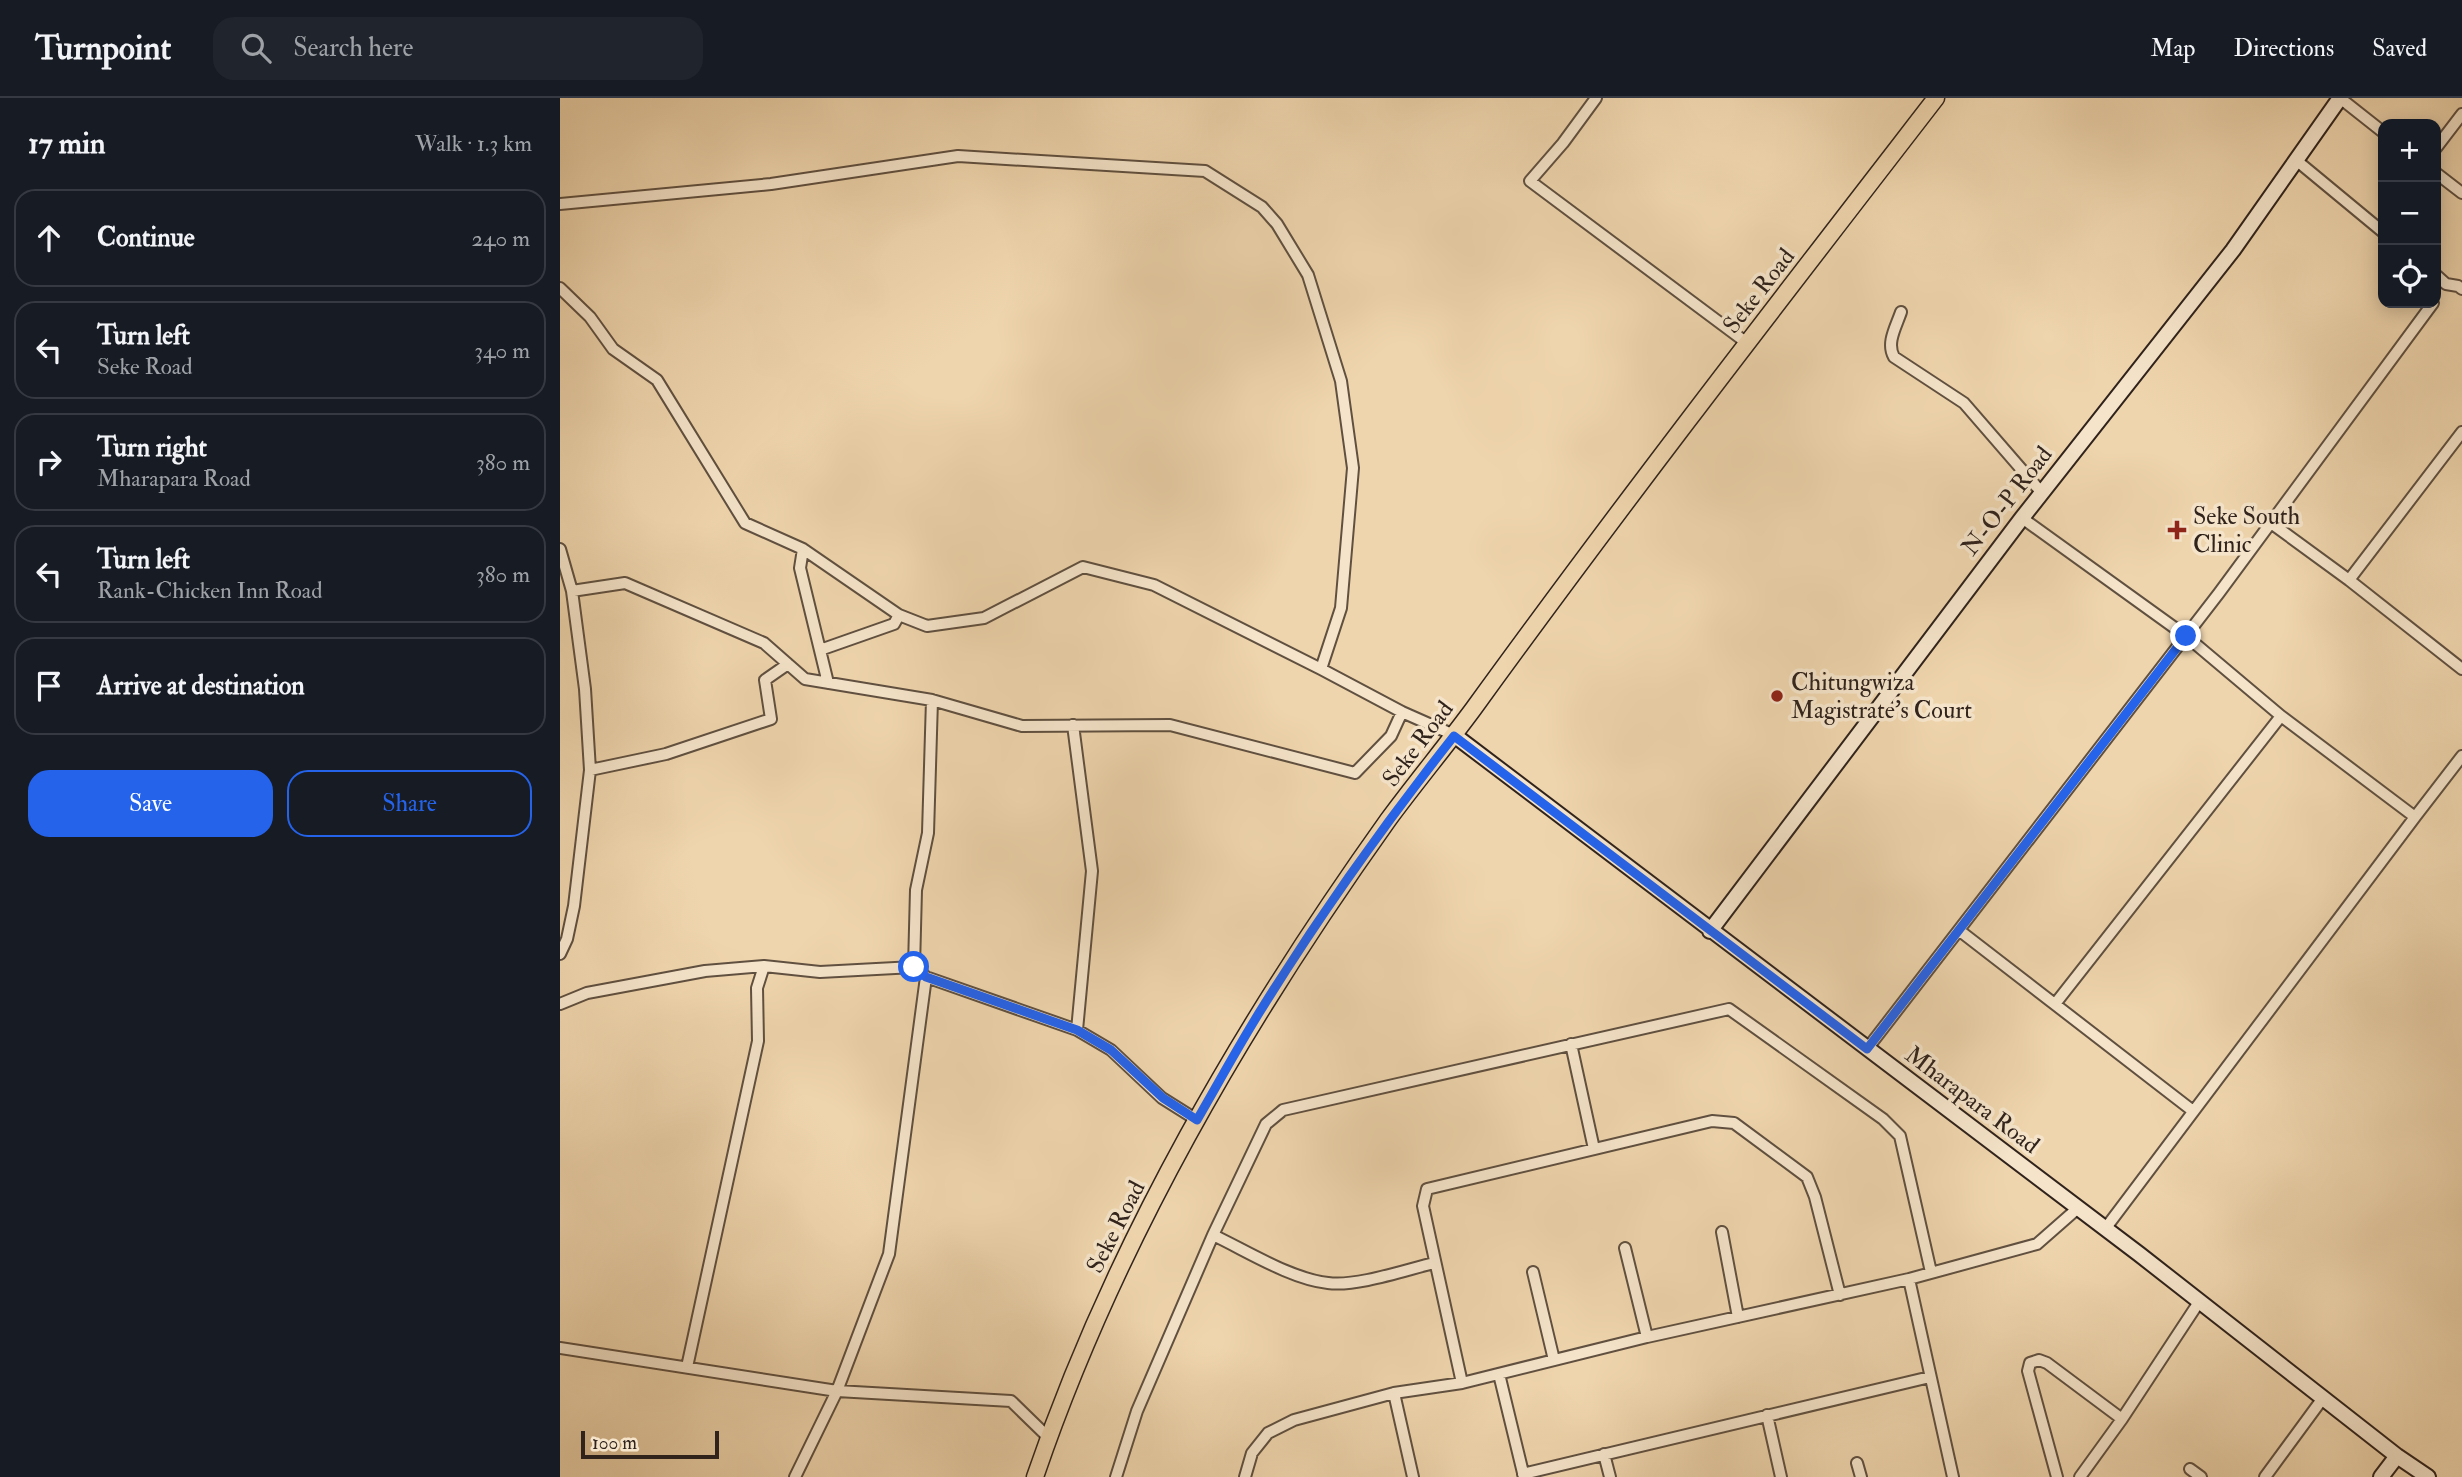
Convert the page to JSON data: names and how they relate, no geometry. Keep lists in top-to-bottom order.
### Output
{
  "streets": {
    "main road": ["Seke Road", "N-O-P Road", "Mharapara Road"]
  },
  "crossings": [
    ["Seke Road", "Mharapara Road"],
    ["N-O-P Road", "Mharapara Road"]
  ],
  "places": {
    "health": ["Seke South Clinic"],
    "other": ["Chitungwiza Magistrate's Court"]
  },
  "scale_bar": "100 m",
  "page": {
    "header": "Turnpoint",
    "search": "Search here",
    "nav": ["Map", "Directions", "Saved"],
    "heading": ["17 min", "Walk · 1.3 km"],
    "map_buttons": ["+", "−"],
    "list": [
      ["Continue", "240 m"],
      ["Turn left", "Seke Road", "340 m"],
      ["Turn right", "Mharapara Road", "380 m"],
      ["Turn left", "Rank-Chicken Inn Road", "380 m"],
      "Arrive at destination"
    ],
    "buttons": ["Save", "Share"],
    "scale": "100 m"
  }
}
